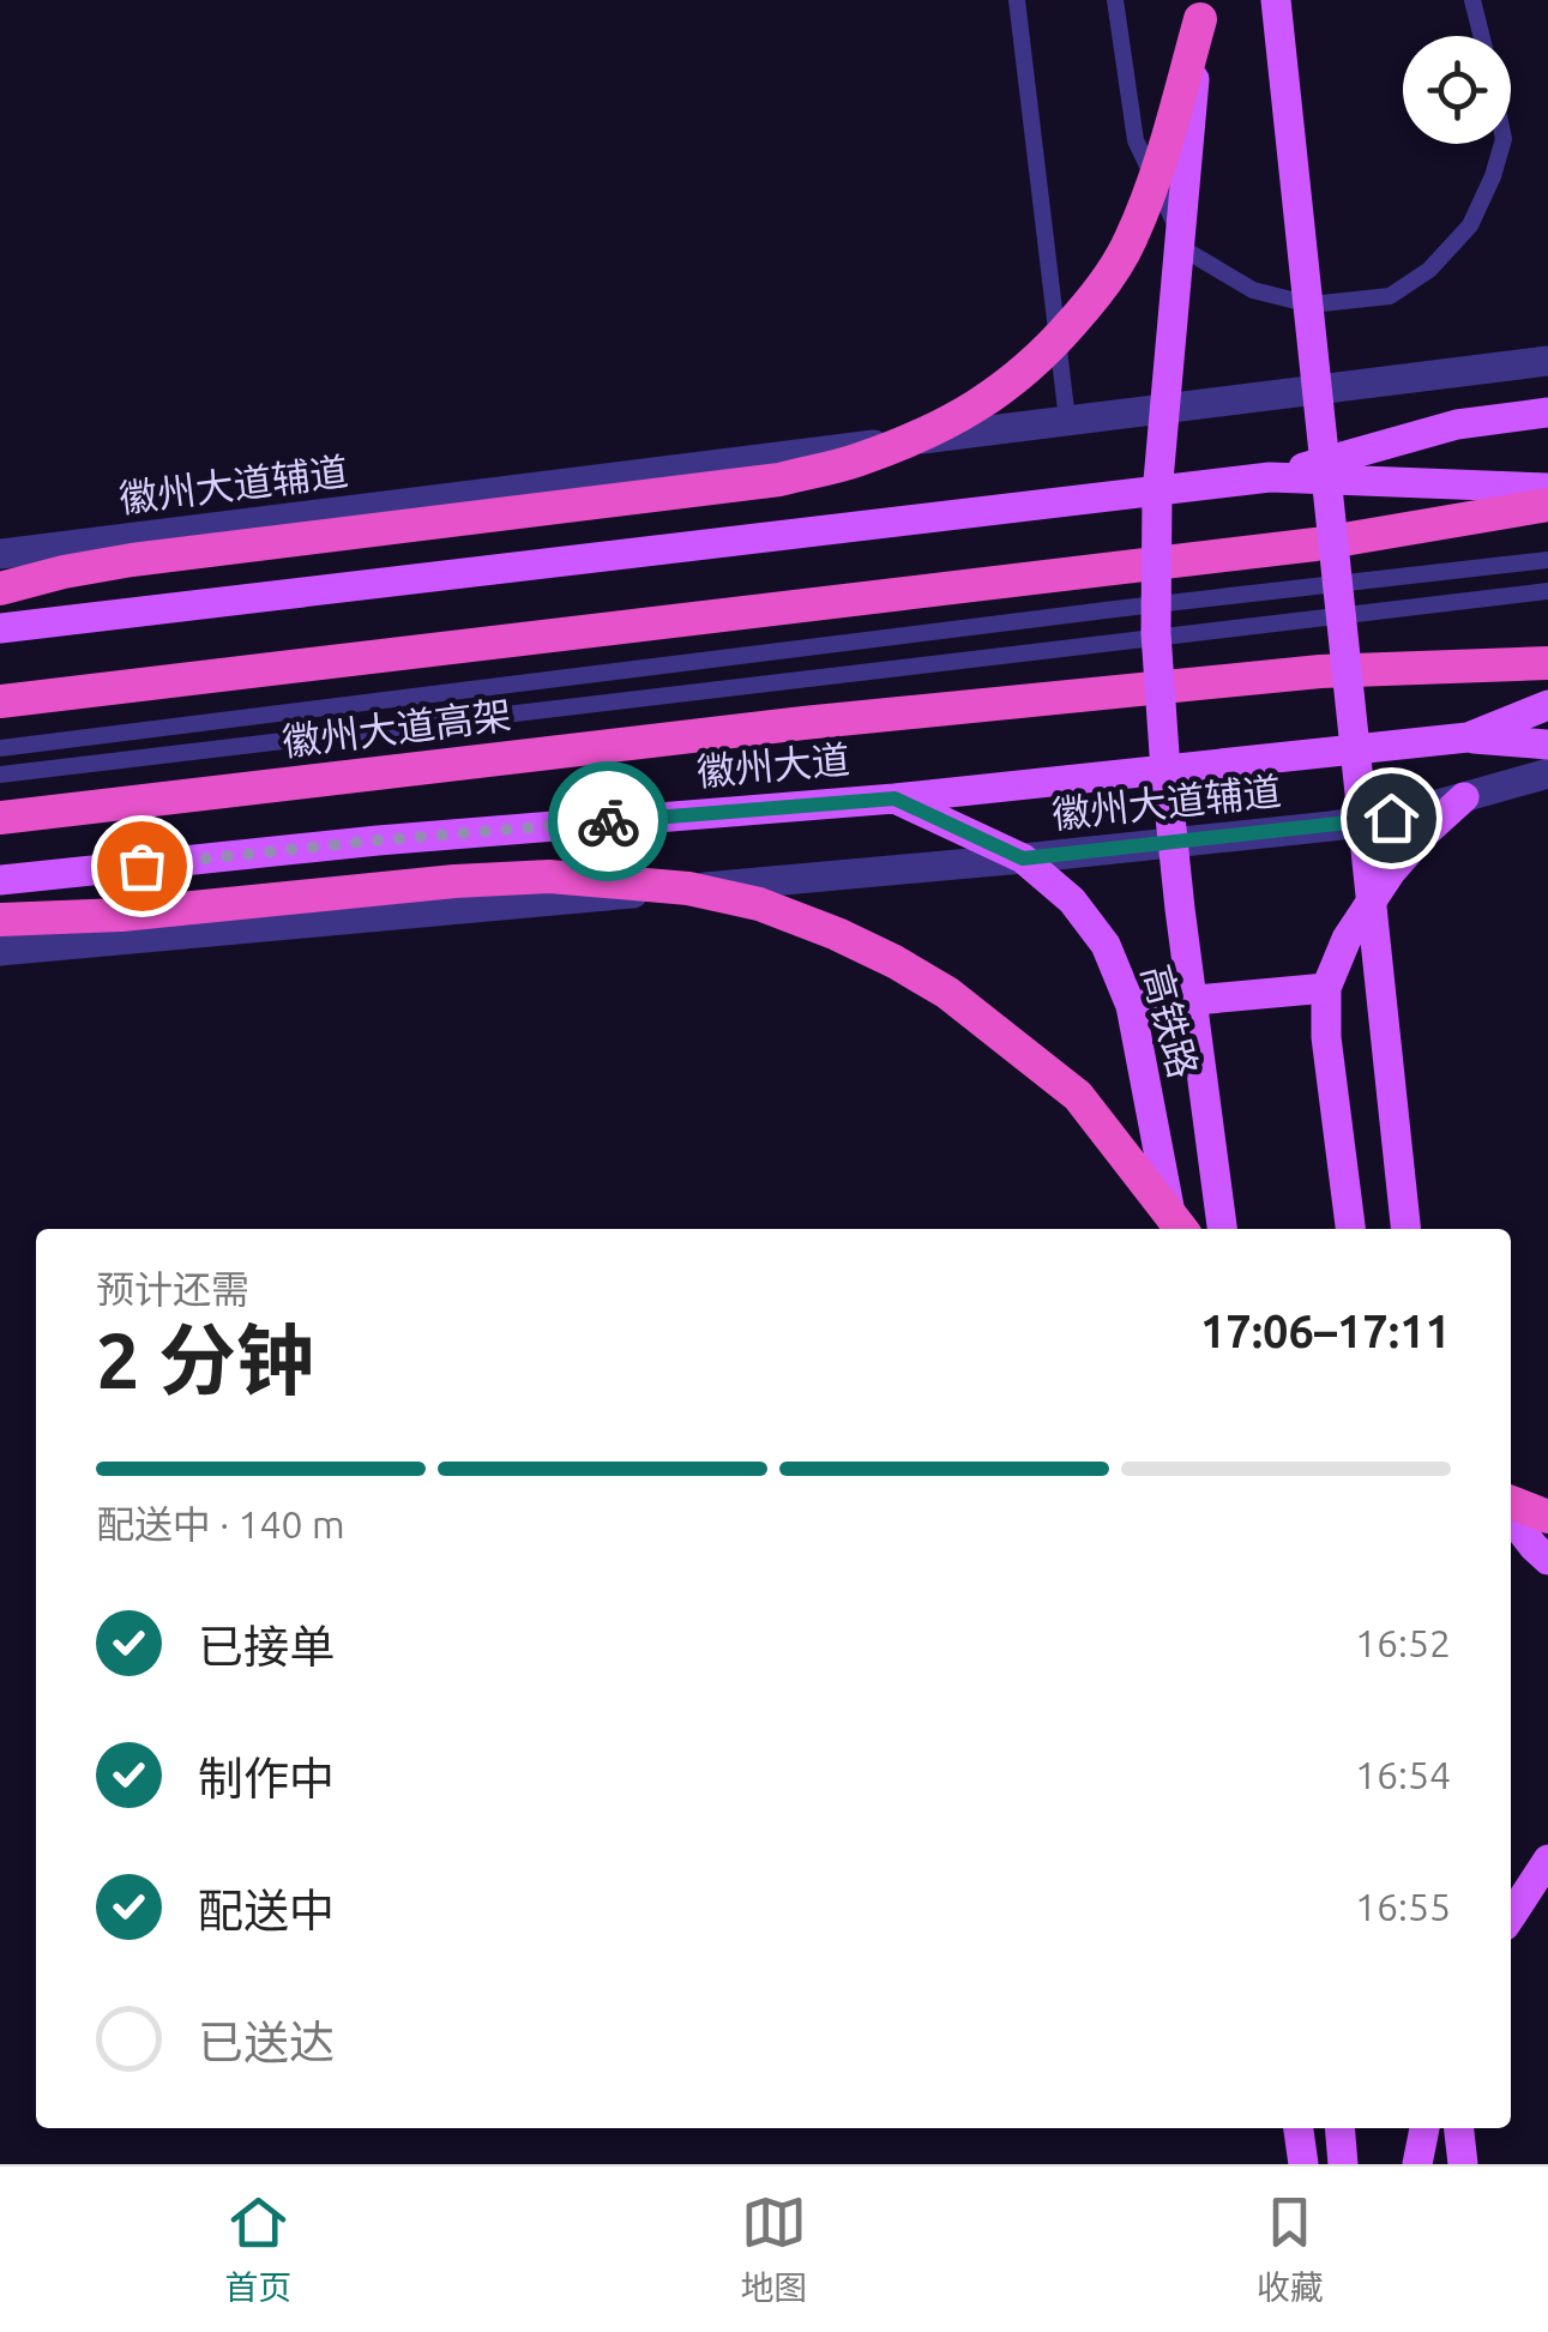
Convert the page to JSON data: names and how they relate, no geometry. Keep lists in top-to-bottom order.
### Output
{
  "streets": {
    "highway": ["徽州大道高架", "徽州大道"],
    "main road": ["高铁路"],
    "street": ["徽州大道辅道"]
  },
  "crossings": [
    ["徽州大道辅道", "高铁路"],
    ["徽州大道高架", "徽州大道"],
    ["徽州大道", "高铁路"]
  ],
  "page": {
    "heading": ["2 分钟", "预计还需", "17:06–17:11"],
    "bar": "配送中 · 140 m",
    "list": [
      ["已接单", "16:52"],
      ["制作中", "16:54"],
      ["配送中", "16:55"],
      "已送达"
    ],
    "tabs": ["首页", "地图", "收藏"]
  }
}
